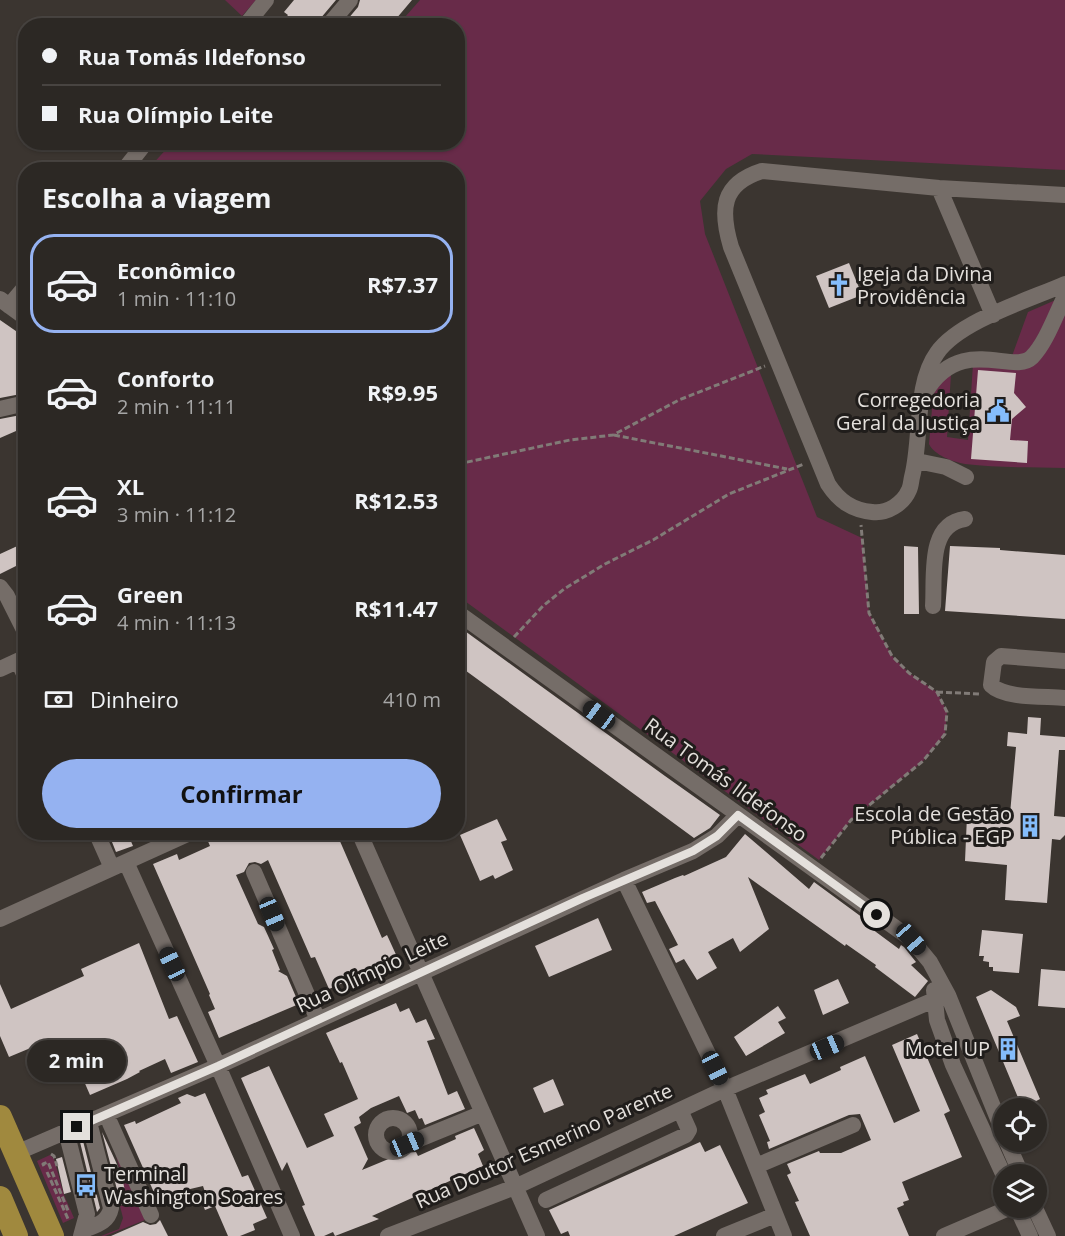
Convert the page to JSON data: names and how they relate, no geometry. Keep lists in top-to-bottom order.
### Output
{
  "streets": {
    "street": ["Rua Tomás Ildefonso", "Rua Olímpio Leite", "Rua Doutor Esmerino Parente"]
  },
  "crossings": [
    ["Rua Tomás Ildefonso", "Rua Olímpio Leite"],
    ["Rua Tomás Ildefonso", "Rua Doutor Esmerino Parente"]
  ],
  "places": {
    "church": ["Igeja da Divina Providência"],
    "public building": ["Corregedoria Geral da Justiça"],
    "building": ["Escola de Gestão Pública - EGP", "Motel UP"],
    "bus stop": ["Terminal Washington Soares"]
  },
  "page": {
    "banner": ["Rua Tomás Ildefonso", "Rua Olímpio Leite"],
    "heading": "Escolha a viagem",
    "list": [
      {
        "name": "Econômico",
        "note": "1 min · 11:10",
        "value": "R$7.37"
      },
      {
        "name": "Conforto",
        "note": "2 min · 11:11",
        "value": "R$9.95"
      },
      {
        "name": "XL",
        "note": "3 min · 11:12",
        "value": "R$12.53"
      },
      {
        "name": "Green",
        "note": "4 min · 11:13",
        "value": "R$11.47"
      }
    ],
    "pay": ["Dinheiro", "410 m"],
    "buttons": "Confirmar",
    "bubble": "2 min"
  }
}
